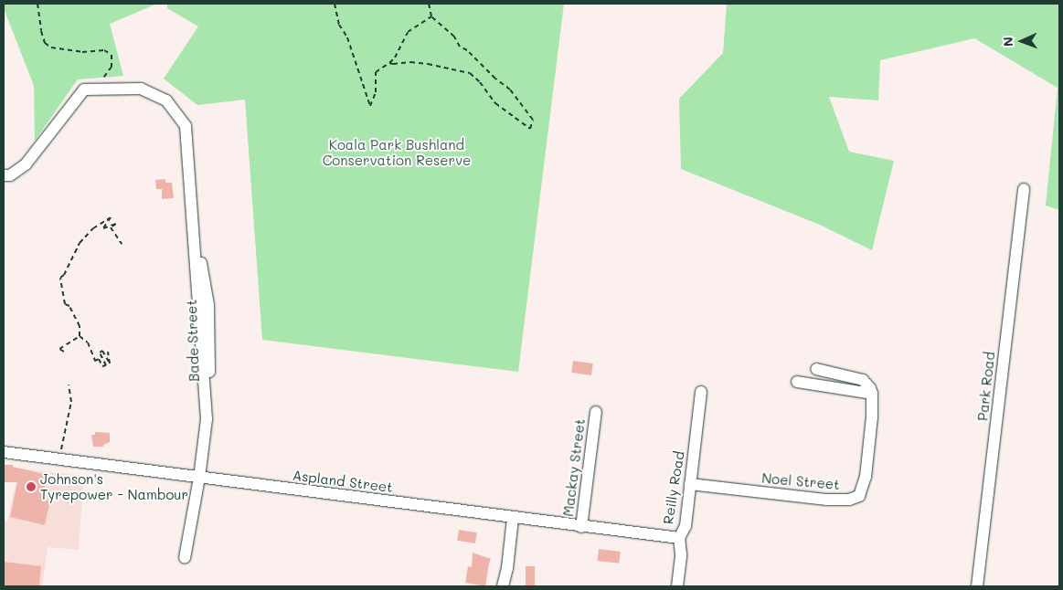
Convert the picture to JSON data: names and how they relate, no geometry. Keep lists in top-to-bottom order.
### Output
{
  "streets": {
    "street": [
      "Bade Street",
      "Park Road",
      "Mackay Street",
      "Aspland Street",
      "Noel Street",
      "Reilly Road"
    ]
  },
  "crossings": [
    ["Bade Street", "Aspland Street"],
    ["Mackay Street", "Aspland Street"],
    ["Aspland Street", "Reilly Road"],
    ["Noel Street", "Reilly Road"]
  ],
  "parks": ["Koala Park Bushland Conservation Reserve"],
  "places": ["Johnson's Tyrepower - Nambour"],
  "north": "left"
}
